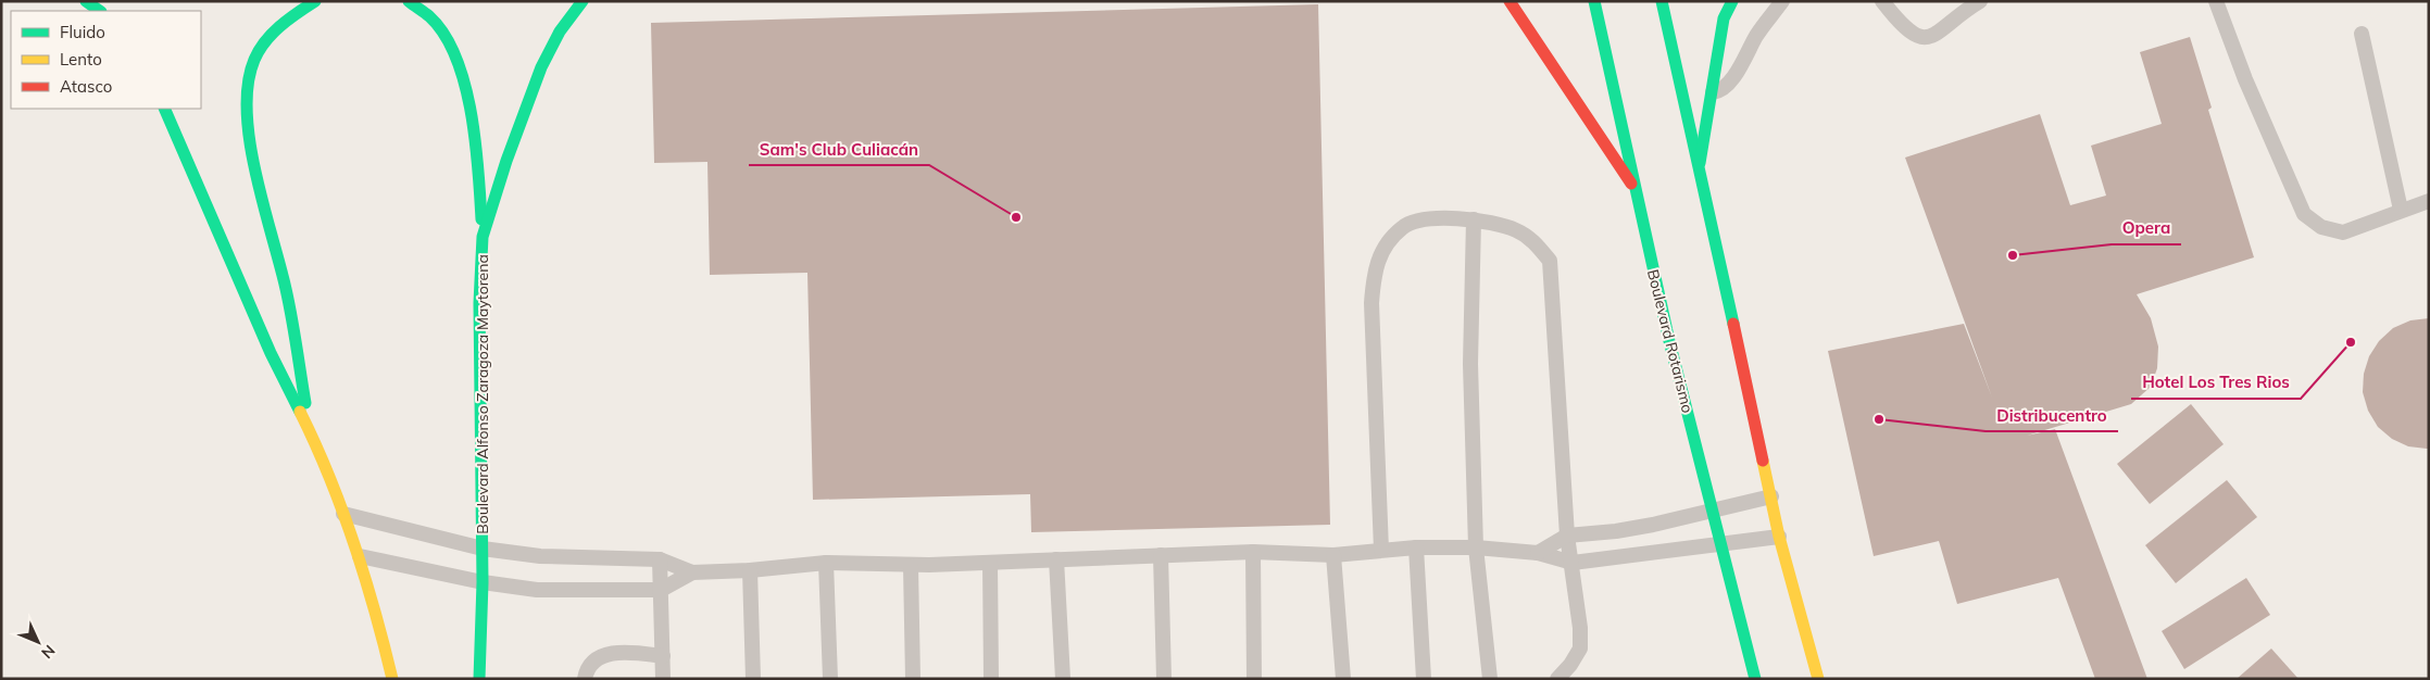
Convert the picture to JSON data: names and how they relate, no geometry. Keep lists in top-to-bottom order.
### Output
{
  "streets": {
    "street": ["Boulevard Rotarismo", "Boulevard Alfonso Zaragoza Maytorena"]
  },
  "places": [
    "Sam's Club Culiacán",
    "Opera",
    "Hotel Los Tres Rios",
    "Distribucentro"
  ],
  "legend": ["Fluido", "Lento", "Atasco"],
  "north": "bottom right"
}
